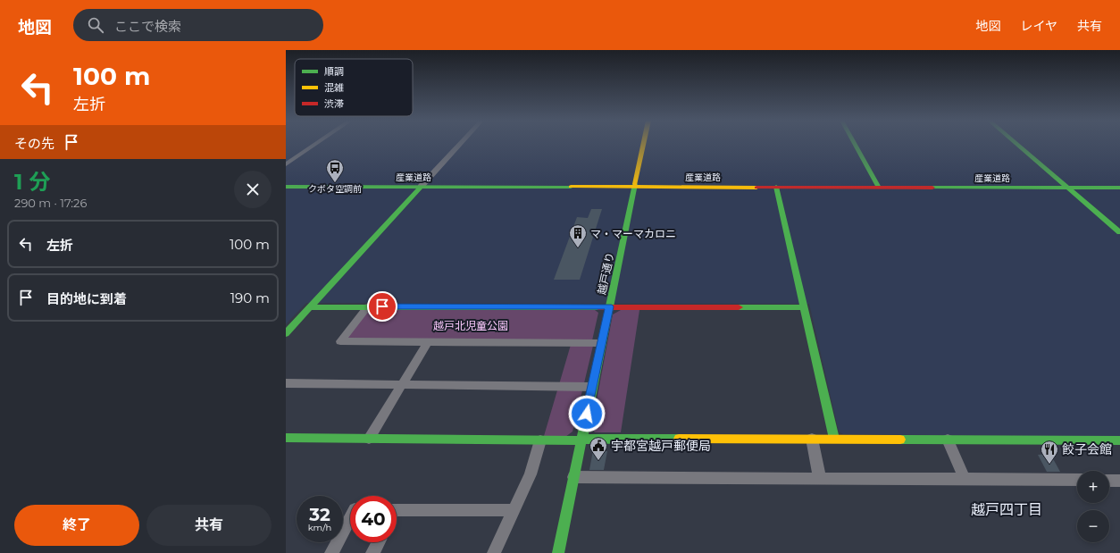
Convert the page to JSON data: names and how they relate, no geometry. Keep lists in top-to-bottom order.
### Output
{
  "streets": {
    "street": ["産業道路", "越戸通り"]
  },
  "crossings": [
    ["産業道路", "越戸通り"]
  ],
  "districts": ["越戸四丁目"],
  "parks": ["越戸北児童公園"],
  "places": {
    "bus stop": ["クボタ空調前"],
    "building": ["マ・マーマカロニ"],
    "public building": ["宇都宮越戸郵便局"],
    "restaurant": ["餃子会館"]
  },
  "legend": ["順調", "混雑", "渋滞"],
  "page": {
    "header": "地図",
    "search": "ここで検索",
    "nav": ["地図", "レイヤ", "共有"],
    "turn": ["100 m", "左折"],
    "then": "その先",
    "heading": ["1 分", "290 m · 17:26"],
    "list": [
      {
        "name": "左折",
        "value": "100 m"
      },
      {
        "name": "目的地に到着",
        "value": "190 m"
      }
    ],
    "map_buttons": ["+", "−"],
    "speed": "32 km/h",
    "limit": "40",
    "buttons": ["終了", "共有"]
  }
}
